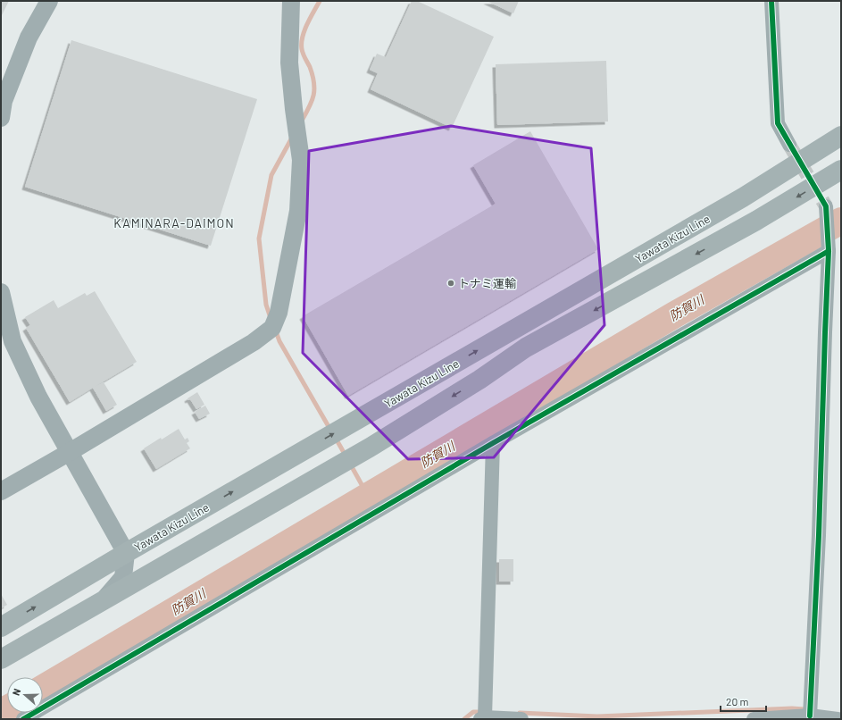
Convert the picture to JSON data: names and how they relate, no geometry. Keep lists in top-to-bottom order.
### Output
{
  "streets": {
    "main road": ["Yawata Kizu Line"]
  },
  "districts": ["KAMINARA-DAIMON"],
  "water": ["防賀川"],
  "places": ["トナミ運輸"],
  "scale_bar": "20 m",
  "north": "left"
}
